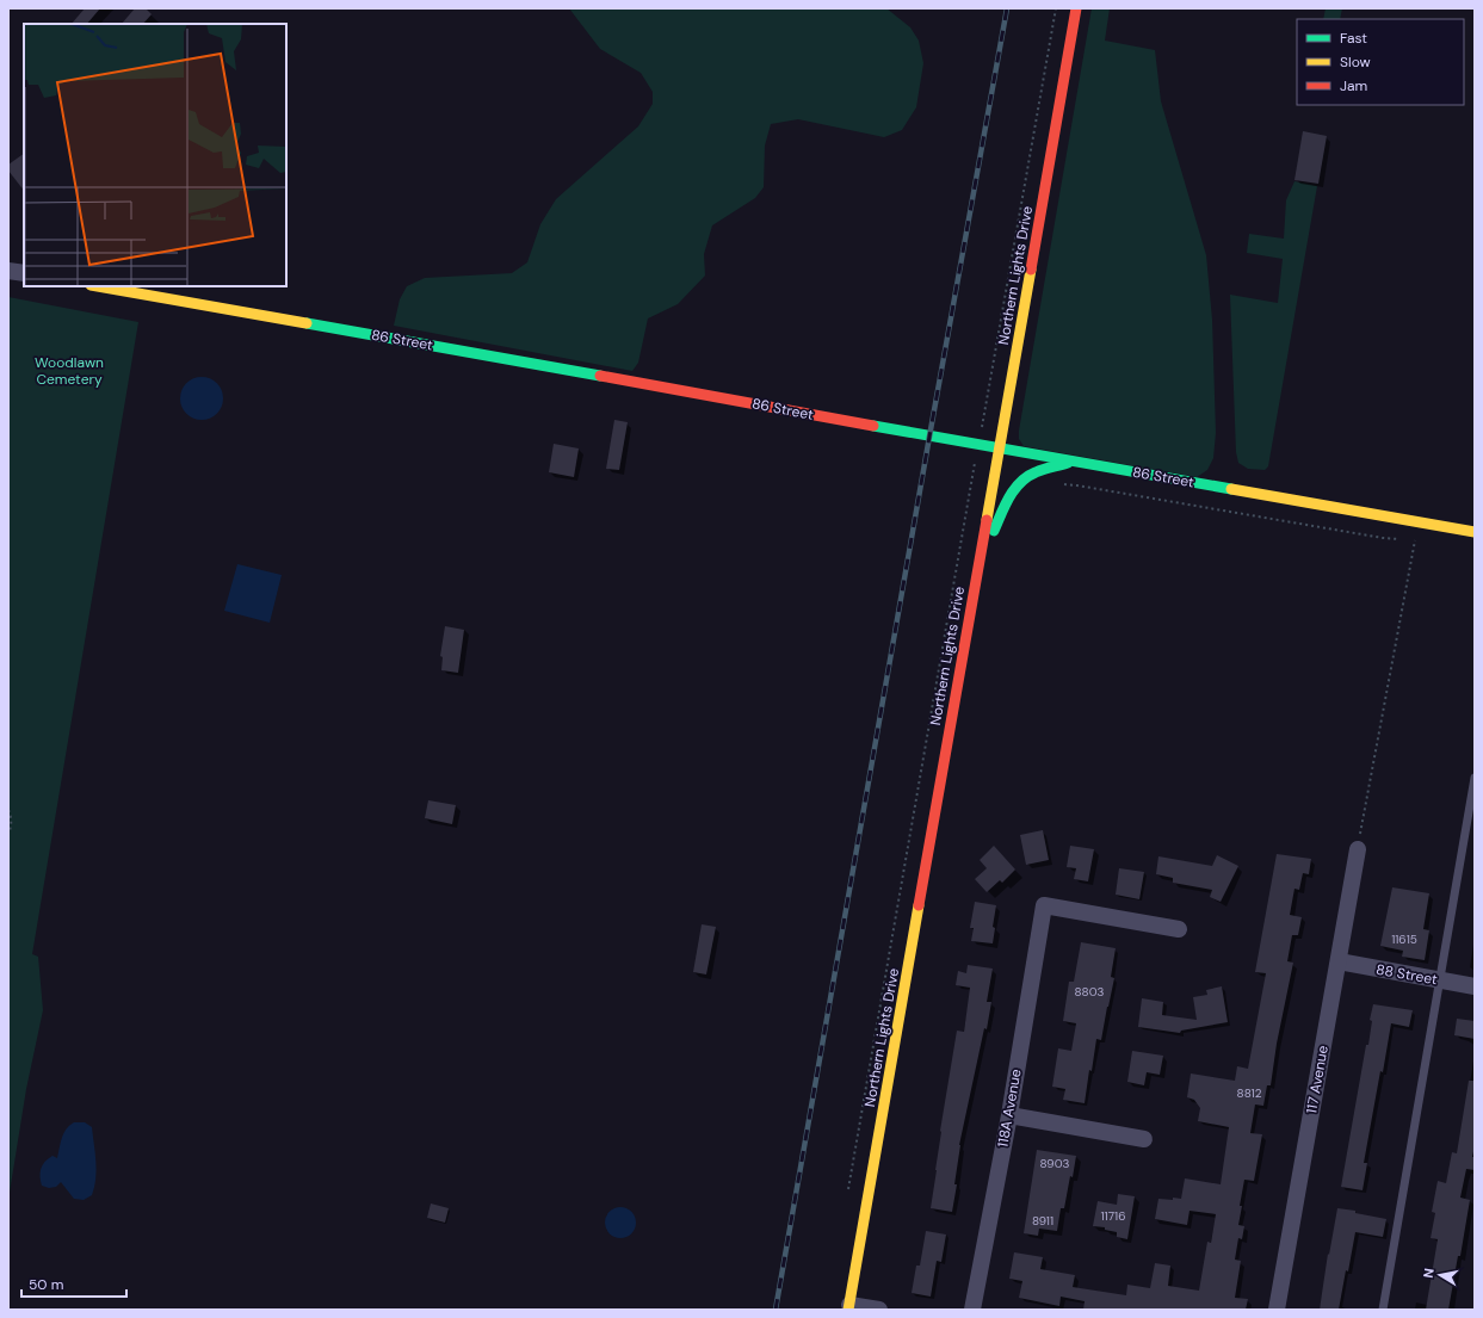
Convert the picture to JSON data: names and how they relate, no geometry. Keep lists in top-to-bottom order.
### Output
{
  "streets": {
    "main road": ["Northern Lights Drive", "86 Street"],
    "street": ["88 Street", "117 Avenue", "118A Avenue"]
  },
  "crossings": [
    ["Northern Lights Drive", "86 Street"],
    ["88 Street", "117 Avenue"]
  ],
  "parks": ["Woodlawn Cemetery"],
  "house_numbers": [
    "11615",
    "8803",
    "8812",
    "8903",
    "11716",
    "8911"
  ],
  "legend": ["Fast", "Slow", "Jam"],
  "scale_bar": "50 m",
  "north": "left"
}
